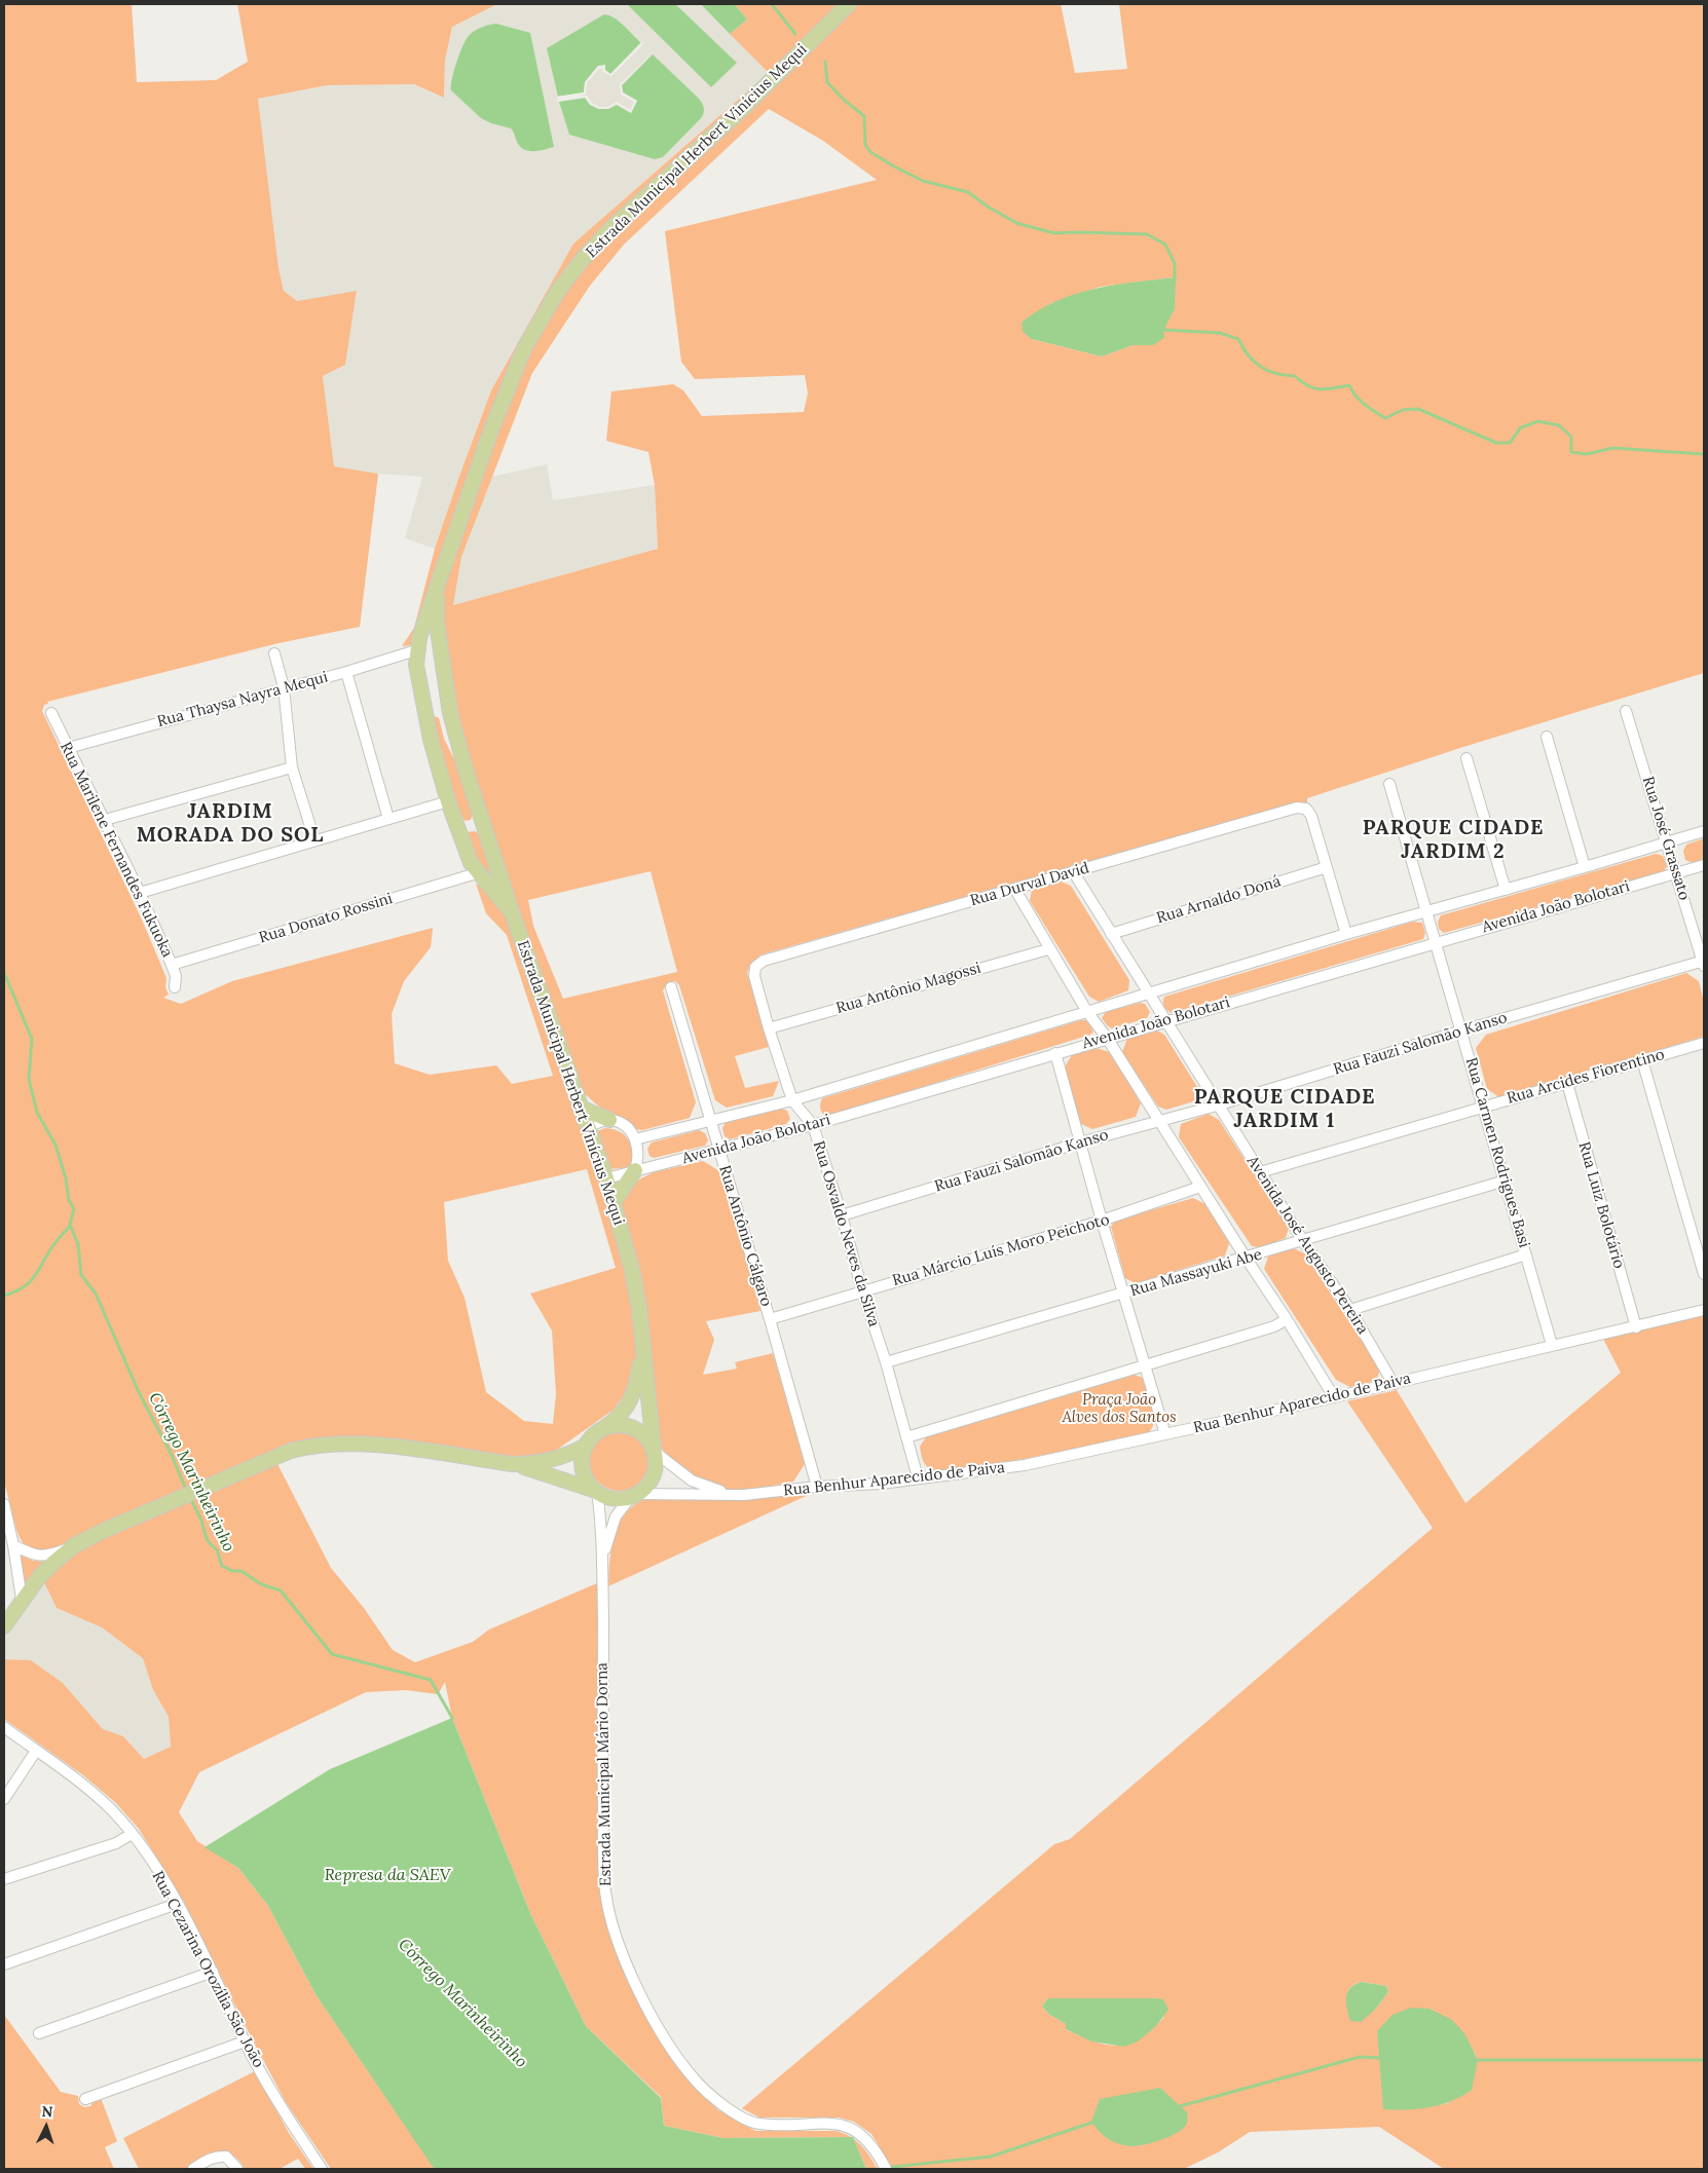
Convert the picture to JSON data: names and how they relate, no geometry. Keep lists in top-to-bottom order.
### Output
{
  "streets": {
    "main road": ["Estrada Municipal Herbert Vinícius Mequi"],
    "street": [
      "Rua Thaysa Nayra Mequi",
      "Rua José Grassato",
      "Rua Marilene Fernandes Fukuoka",
      "Rua Durval David",
      "Rua Arnaldo Doná",
      "Avenida João Bolotari",
      "Rua Donato Rossini",
      "Rua Antônio Magossi",
      "Rua Fauzi Salomão Kanso",
      "Rua Arcides Fiorentino",
      "Rua Carmen Rodrigues Basi",
      "Rua Luiz Bolotário",
      "Rua Osvaldo Neves da Silva",
      "Rua Antônio Cálgaro",
      "Avenida José Augusto Pereira",
      "Rua Márcio Luís Moro Peichoto",
      "Rua Massayuki Abe",
      "Rua Benhur Aparecido de Paiva",
      "Estrada Municipal Mário Dorna",
      "Rua Cezarina Orozília São João"
    ]
  },
  "crossings": [
    ["Estrada Municipal Herbert Vinícius Mequi", "Rua Thaysa Nayra Mequi"],
    ["Estrada Municipal Herbert Vinícius Mequi", "Avenida João Bolotari"],
    ["Estrada Municipal Herbert Vinícius Mequi", "Rua Donato Rossini"],
    ["Estrada Municipal Herbert Vinícius Mequi", "Rua Benhur Aparecido de Paiva"],
    ["Rua Thaysa Nayra Mequi", "Rua Marilene Fernandes Fukuoka"],
    ["Rua José Grassato", "Avenida João Bolotari"],
    ["Rua José Grassato", "Rua Fauzi Salomão Kanso"],
    ["Rua Marilene Fernandes Fukuoka", "Rua Donato Rossini"],
    ["Rua Durval David", "Rua Arnaldo Doná"],
    ["Rua Durval David", "Rua Osvaldo Neves da Silva"],
    ["Rua Durval David", "Avenida José Augusto Pereira"],
    ["Rua Arnaldo Doná", "Avenida José Augusto Pereira"],
    ["Avenida João Bolotari", "Rua Carmen Rodrigues Basi"],
    ["Avenida João Bolotari", "Rua Osvaldo Neves da Silva"],
    ["Avenida João Bolotari", "Rua Antônio Cálgaro"],
    ["Avenida João Bolotari", "Avenida José Augusto Pereira"],
    ["Rua Antônio Magossi", "Rua Osvaldo Neves da Silva"],
    ["Rua Fauzi Salomão Kanso", "Rua Carmen Rodrigues Basi"],
    ["Rua Fauzi Salomão Kanso", "Rua Osvaldo Neves da Silva"],
    ["Rua Fauzi Salomão Kanso", "Avenida José Augusto Pereira"],
    ["Rua Arcides Fiorentino", "Rua Carmen Rodrigues Basi"],
    ["Rua Arcides Fiorentino", "Rua Luiz Bolotário"],
    ["Rua Arcides Fiorentino", "Avenida José Augusto Pereira"],
    ["Rua Carmen Rodrigues Basi", "Rua Massayuki Abe"],
    ["Rua Carmen Rodrigues Basi", "Rua Benhur Aparecido de Paiva"],
    ["Rua Luiz Bolotário", "Rua Benhur Aparecido de Paiva"],
    ["Rua Osvaldo Neves da Silva", "Rua Márcio Luís Moro Peichoto"],
    ["Rua Osvaldo Neves da Silva", "Rua Massayuki Abe"],
    ["Rua Osvaldo Neves da Silva", "Rua Benhur Aparecido de Paiva"],
    ["Rua Antônio Cálgaro", "Rua Márcio Luís Moro Peichoto"],
    ["Rua Antônio Cálgaro", "Rua Benhur Aparecido de Paiva"],
    ["Avenida José Augusto Pereira", "Rua Massayuki Abe"],
    ["Avenida José Augusto Pereira", "Rua Benhur Aparecido de Paiva"]
  ],
  "districts": ["JARDIM MORADA DO SOL", "PARQUE CIDADE JARDIM 2", "PARQUE CIDADE JARDIM 1"],
  "water": ["Córrego Marinheirinho", "Represa da SAEV"],
  "parks": ["Praça João Alves dos Santos"],
  "north": "top"
}
